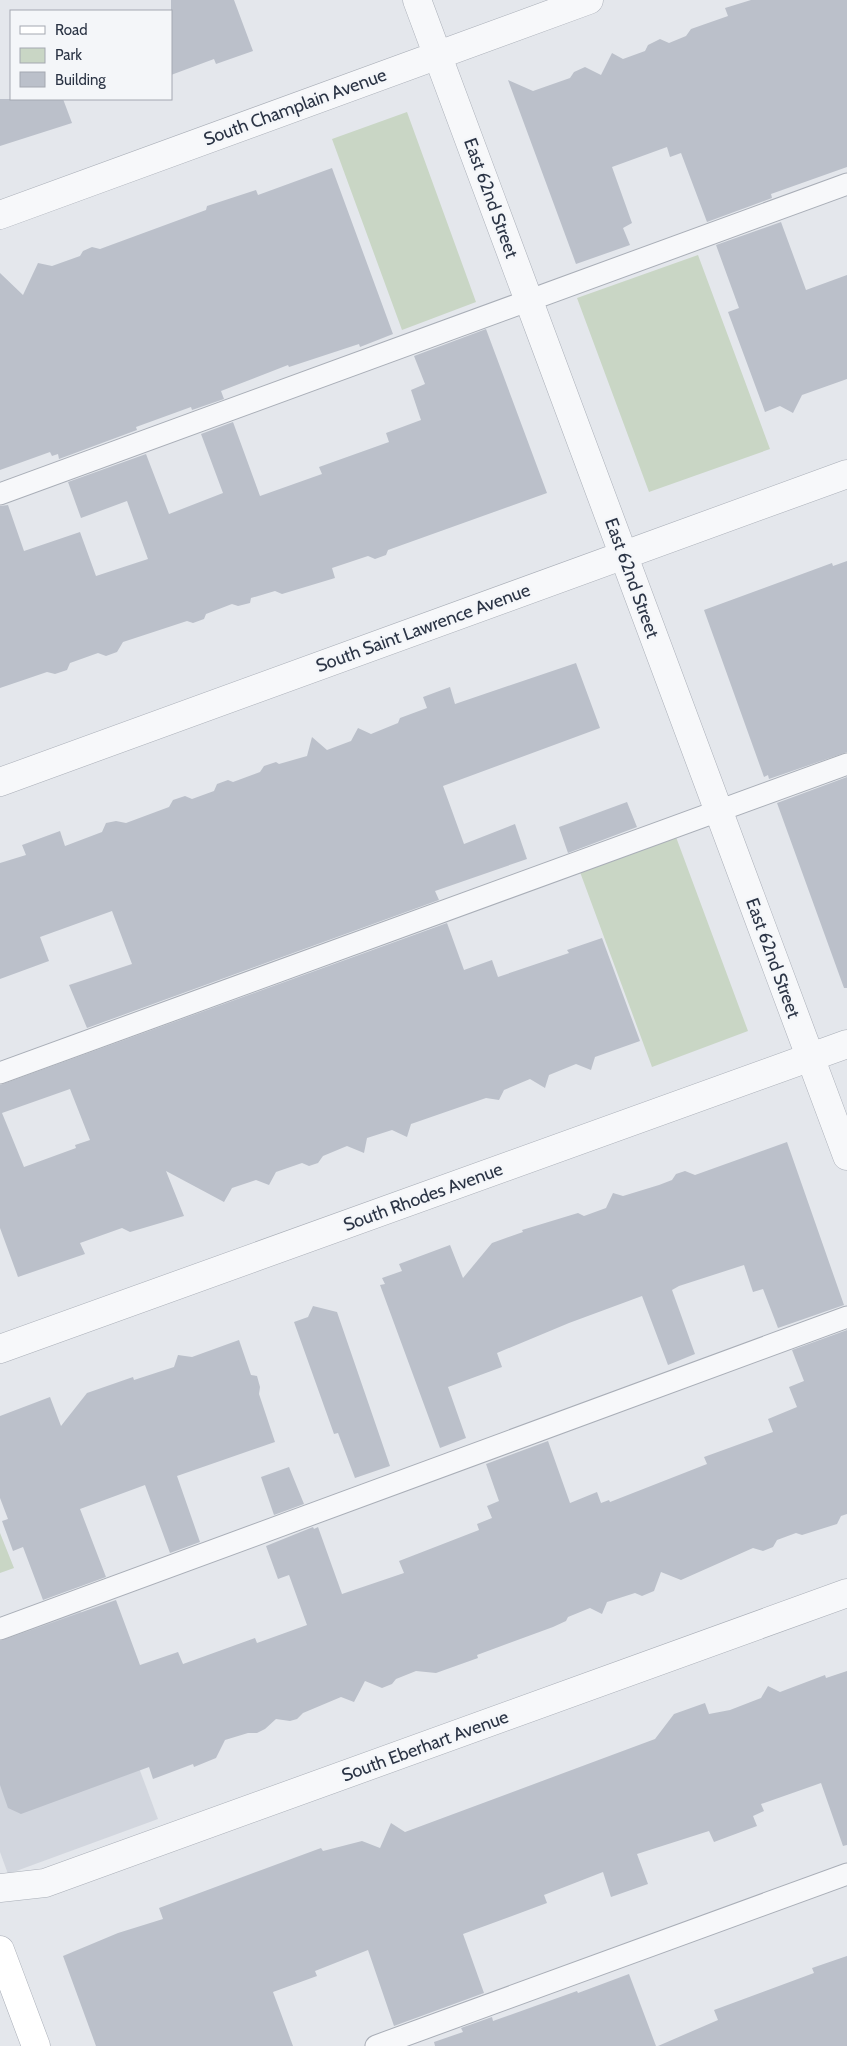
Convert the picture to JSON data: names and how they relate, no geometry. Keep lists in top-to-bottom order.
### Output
{
  "streets": {
    "street": [
      "South Champlain Avenue",
      "East 62nd Street",
      "South Saint Lawrence Avenue",
      "South Rhodes Avenue",
      "South Eberhart Avenue"
    ]
  },
  "crossings": [
    ["South Champlain Avenue", "East 62nd Street"],
    ["East 62nd Street", "South Saint Lawrence Avenue"],
    ["East 62nd Street", "South Rhodes Avenue"]
  ],
  "legend": ["Road", "Park", "Building"]
}
